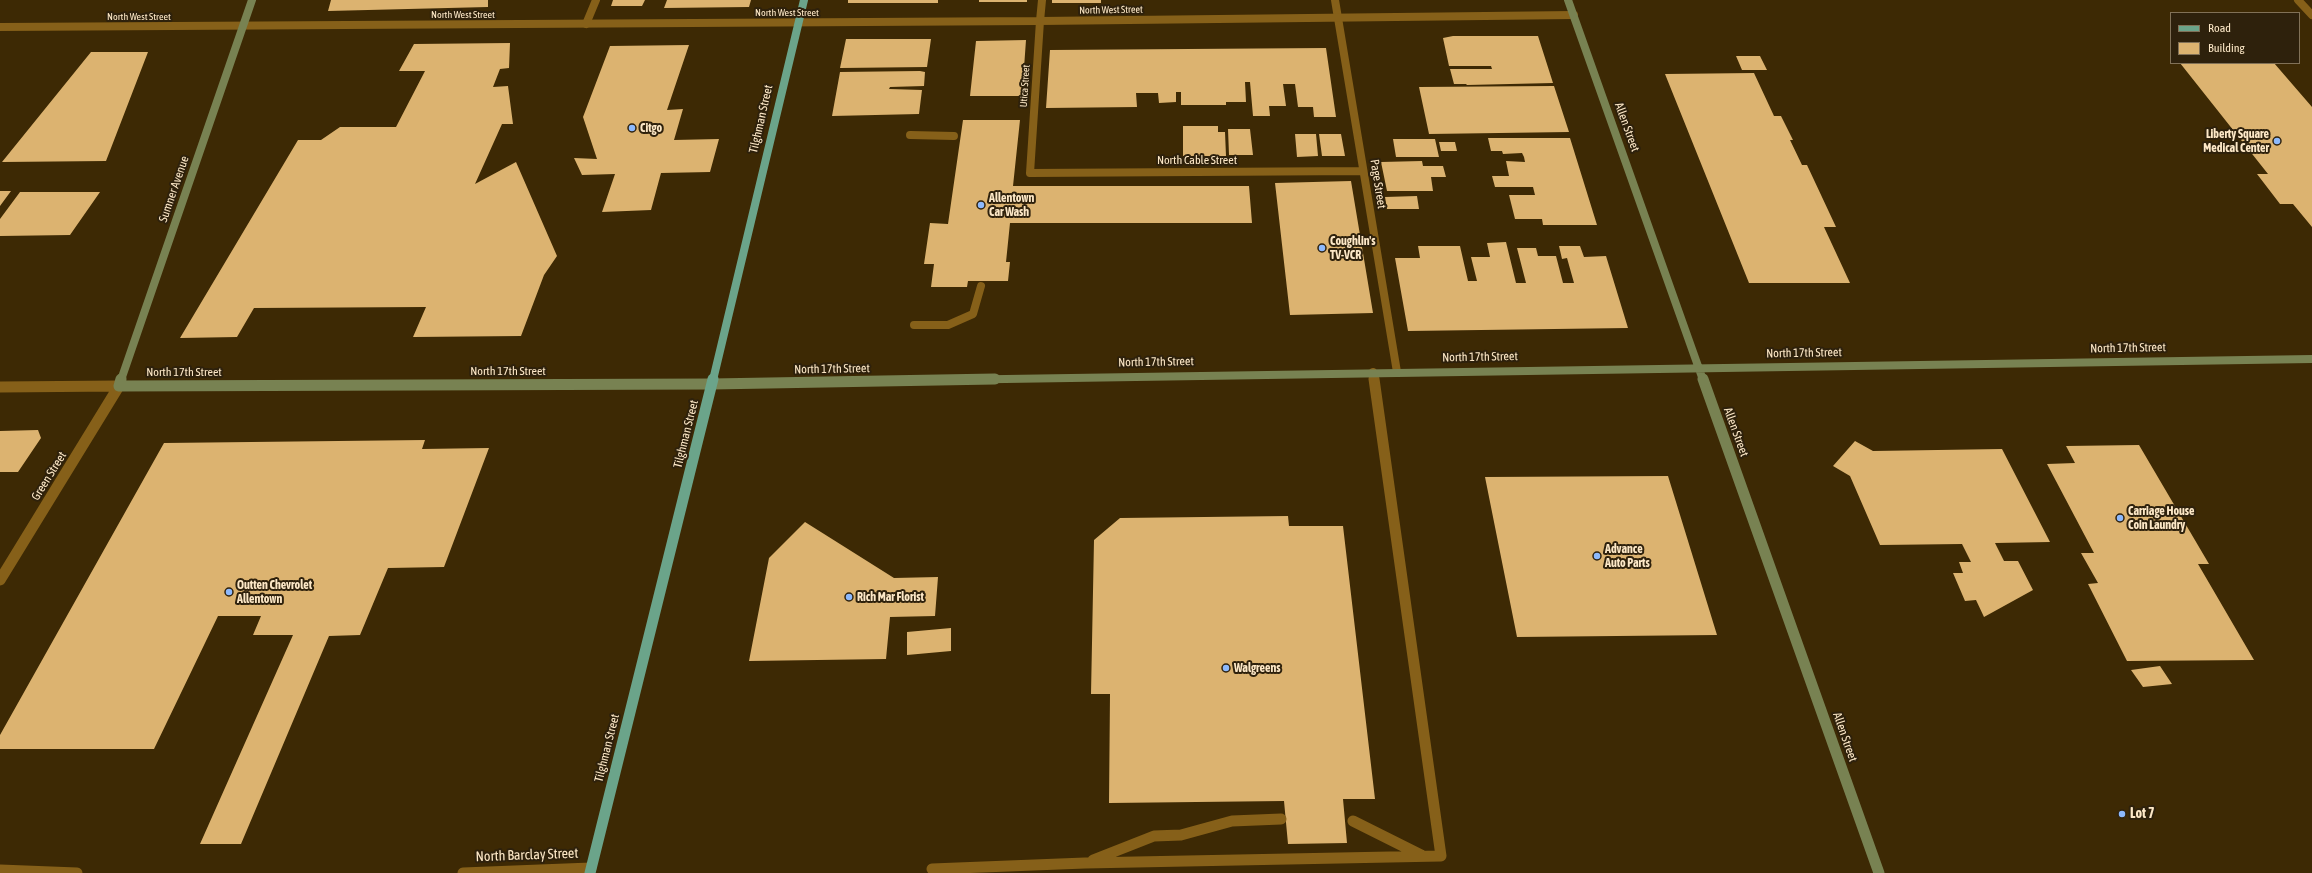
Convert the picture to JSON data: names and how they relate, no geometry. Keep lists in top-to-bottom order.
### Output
{
  "streets": {
    "main road": ["Tilghman Street"],
    "street": [
      "North West Street",
      "Utica Street",
      "Allen Street",
      "North Cable Street",
      "Page Street",
      "Sumner Avenue",
      "North 17th Street",
      "Green Street",
      "North Barclay Street"
    ]
  },
  "crossings": [
    ["North West Street", "Utica Street"],
    ["North West Street", "Tilghman Street"],
    ["North West Street", "Allen Street"],
    ["North West Street", "Page Street"],
    ["North West Street", "Sumner Avenue"],
    ["Utica Street", "North Cable Street"],
    ["Tilghman Street", "North 17th Street"],
    ["Tilghman Street", "North Barclay Street"],
    ["Allen Street", "North 17th Street"],
    ["North Cable Street", "Page Street"],
    ["Page Street", "North 17th Street"],
    ["Sumner Avenue", "North 17th Street"],
    ["Sumner Avenue", "Green Street"],
    ["North 17th Street", "Green Street"]
  ],
  "places": [
    "Citgo",
    "Liberty Square Medical Center",
    "Allentown Car Wash",
    "Coughlin's TV-VCR",
    "Carriage House Coin Laundry",
    "Advance Auto Parts",
    "Outten Chevrolet Allentown",
    "Rich Mar Florist",
    "Walgreens",
    "Lot 7"
  ],
  "legend": ["Road", "Building"]
}
